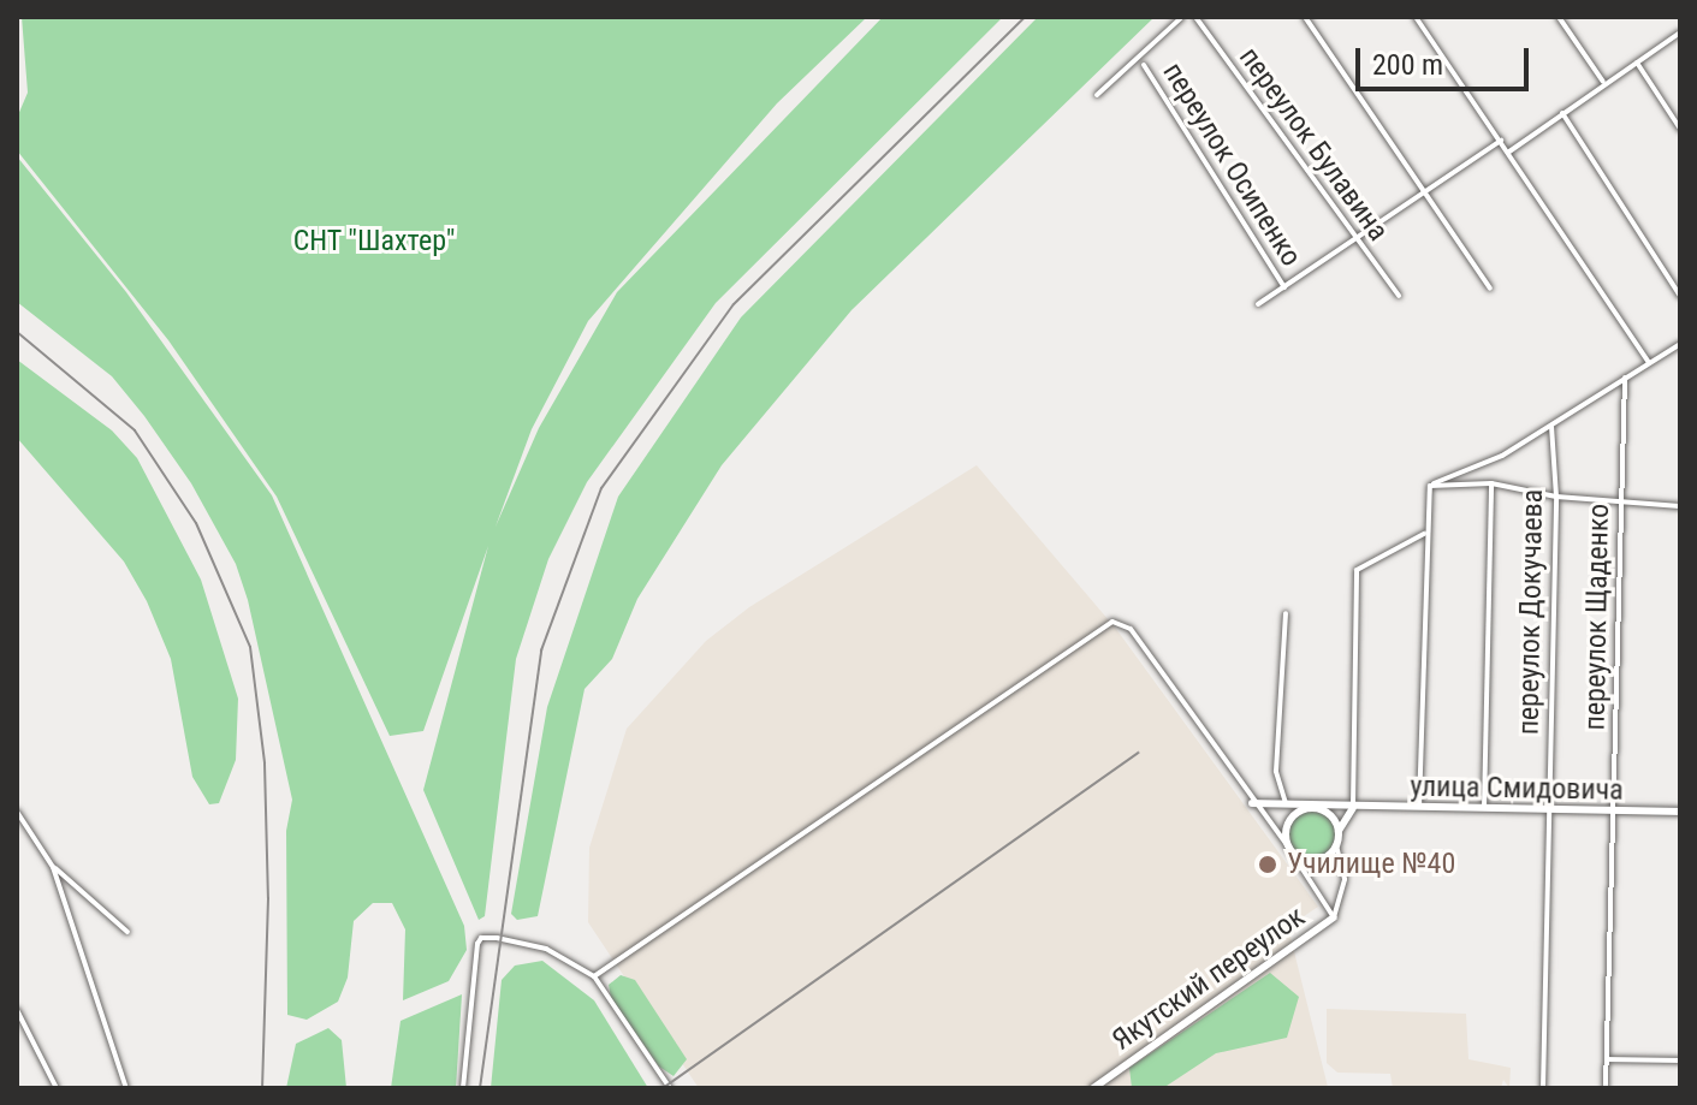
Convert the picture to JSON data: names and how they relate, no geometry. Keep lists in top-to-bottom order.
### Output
{
  "streets": {
    "street": [
      "переулок Булавина",
      "переулок Осипенко",
      "переулок Докучаева",
      "переулок Щаденко",
      "улица Смидовича",
      "Якутский переулок"
    ]
  },
  "crossings": [
    ["переулок Докучаева", "улица Смидовича"],
    ["переулок Щаденко", "улица Смидовича"],
    ["улица Смидовича", "Якутский переулок"]
  ],
  "parks": ["СНТ \"Шахтер\""],
  "places": ["Училище №40"],
  "scale_bar": "200 m"
}
